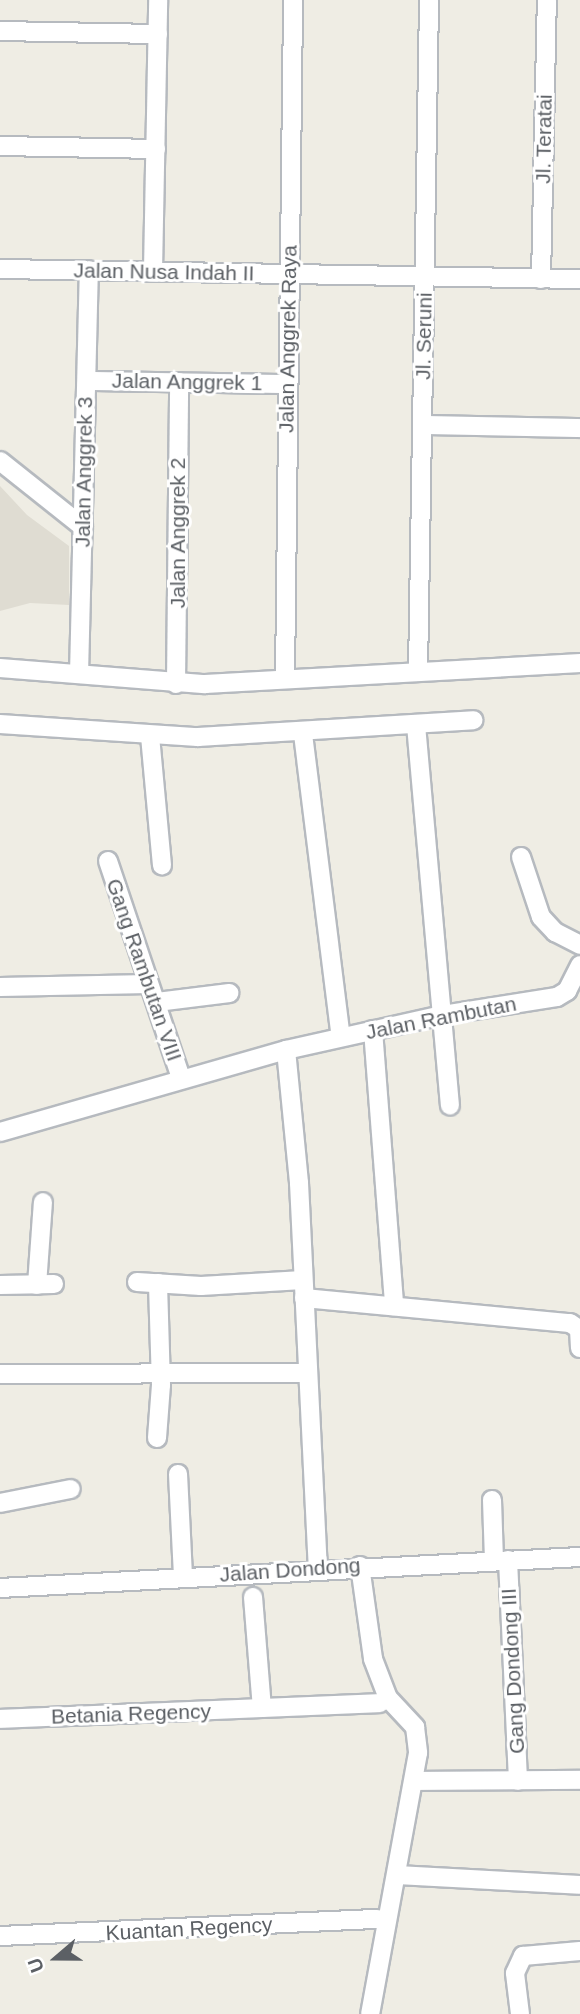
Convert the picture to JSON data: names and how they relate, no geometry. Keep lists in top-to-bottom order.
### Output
{
  "streets": {
    "street": [
      "Jl. Teratai",
      "Jalan Nusa Indah II",
      "Jl. Seruni",
      "Jalan Anggrek Raya",
      "Jalan Anggrek 1",
      "Jalan Anggrek 3",
      "Jalan Anggrek 2",
      "Gang Rambutan VIII",
      "Jalan Rambutan",
      "Jalan Dondong",
      "Gang Dondong III",
      "Betania Regency",
      "Kuantan Regency"
    ]
  },
  "crossings": [
    ["Jl. Teratai", "Jalan Nusa Indah II"],
    ["Jalan Nusa Indah II", "Jl. Seruni"],
    ["Jalan Nusa Indah II", "Jalan Anggrek Raya"],
    ["Jalan Nusa Indah II", "Jalan Anggrek 3"],
    ["Jalan Anggrek Raya", "Jalan Anggrek 1"],
    ["Jalan Anggrek 1", "Jalan Anggrek 3"],
    ["Jalan Anggrek 1", "Jalan Anggrek 2"],
    ["Gang Rambutan VIII", "Jalan Rambutan"],
    ["Jalan Dondong", "Gang Dondong III"]
  ],
  "north": "left"
}
